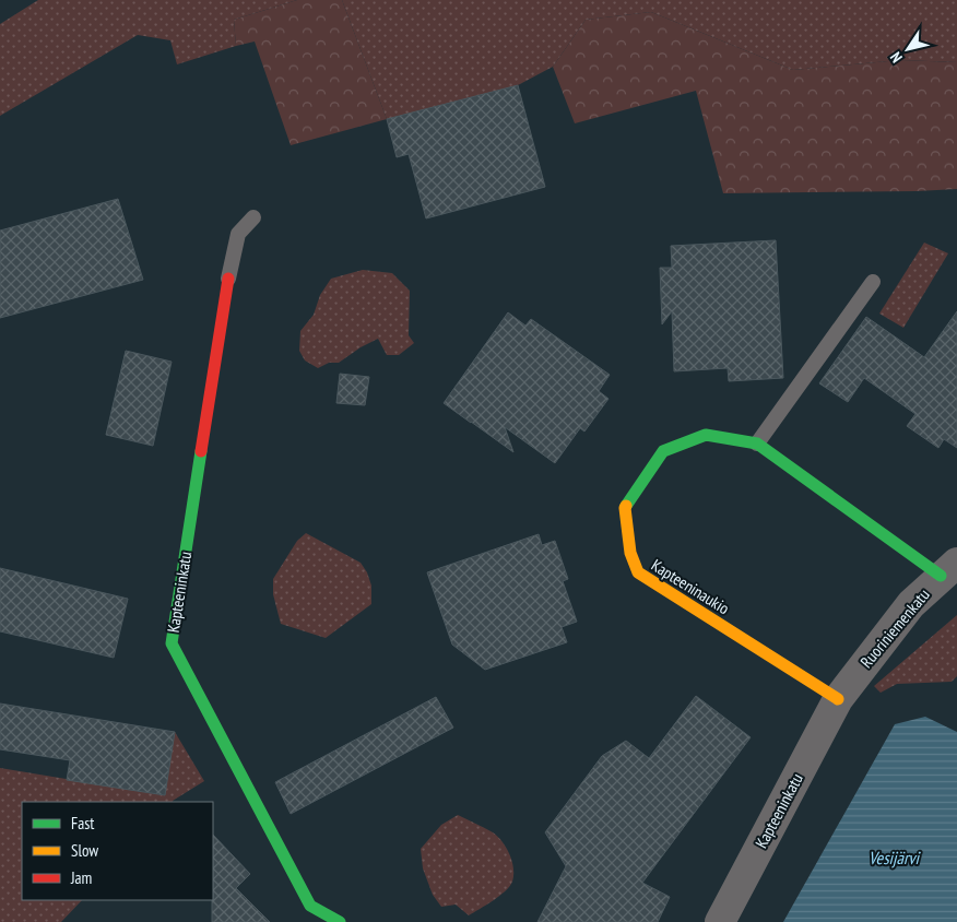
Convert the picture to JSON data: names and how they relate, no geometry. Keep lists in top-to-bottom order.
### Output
{
  "streets": {
    "street": ["Kapteeninaukio", "Kapteeninkatu", "Ruoriniemenkatu"]
  },
  "crossings": [
    ["Kapteeninaukio", "Kapteeninkatu"],
    ["Kapteeninaukio", "Ruoriniemenkatu"],
    ["Kapteeninkatu", "Ruoriniemenkatu"]
  ],
  "water": ["Vesijärvi"],
  "legend": ["Fast", "Slow", "Jam"],
  "north": "bottom left"
}
